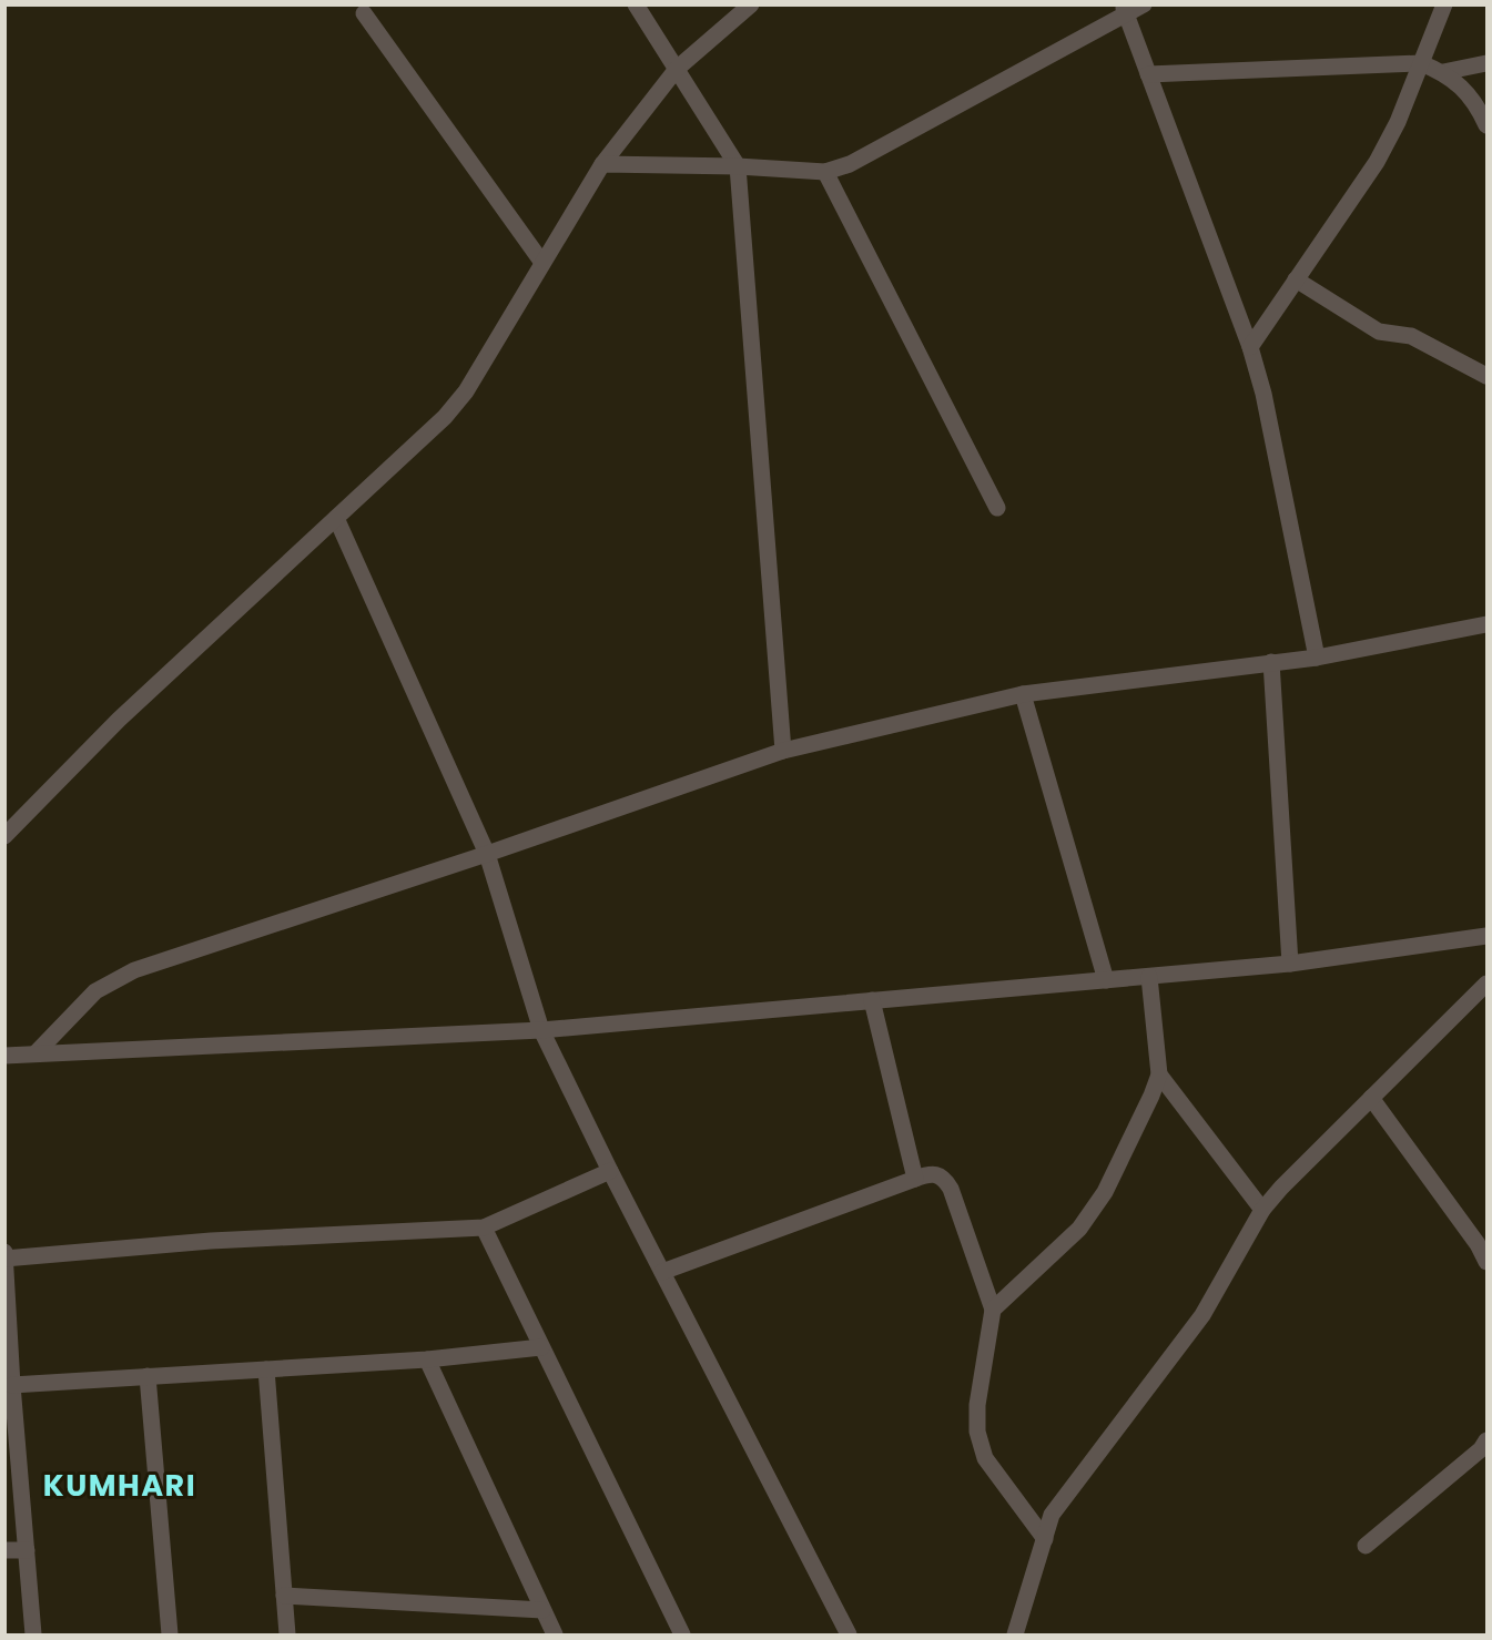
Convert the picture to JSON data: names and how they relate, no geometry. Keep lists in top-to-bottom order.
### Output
{
  "districts": ["KUMHARI"]
}
